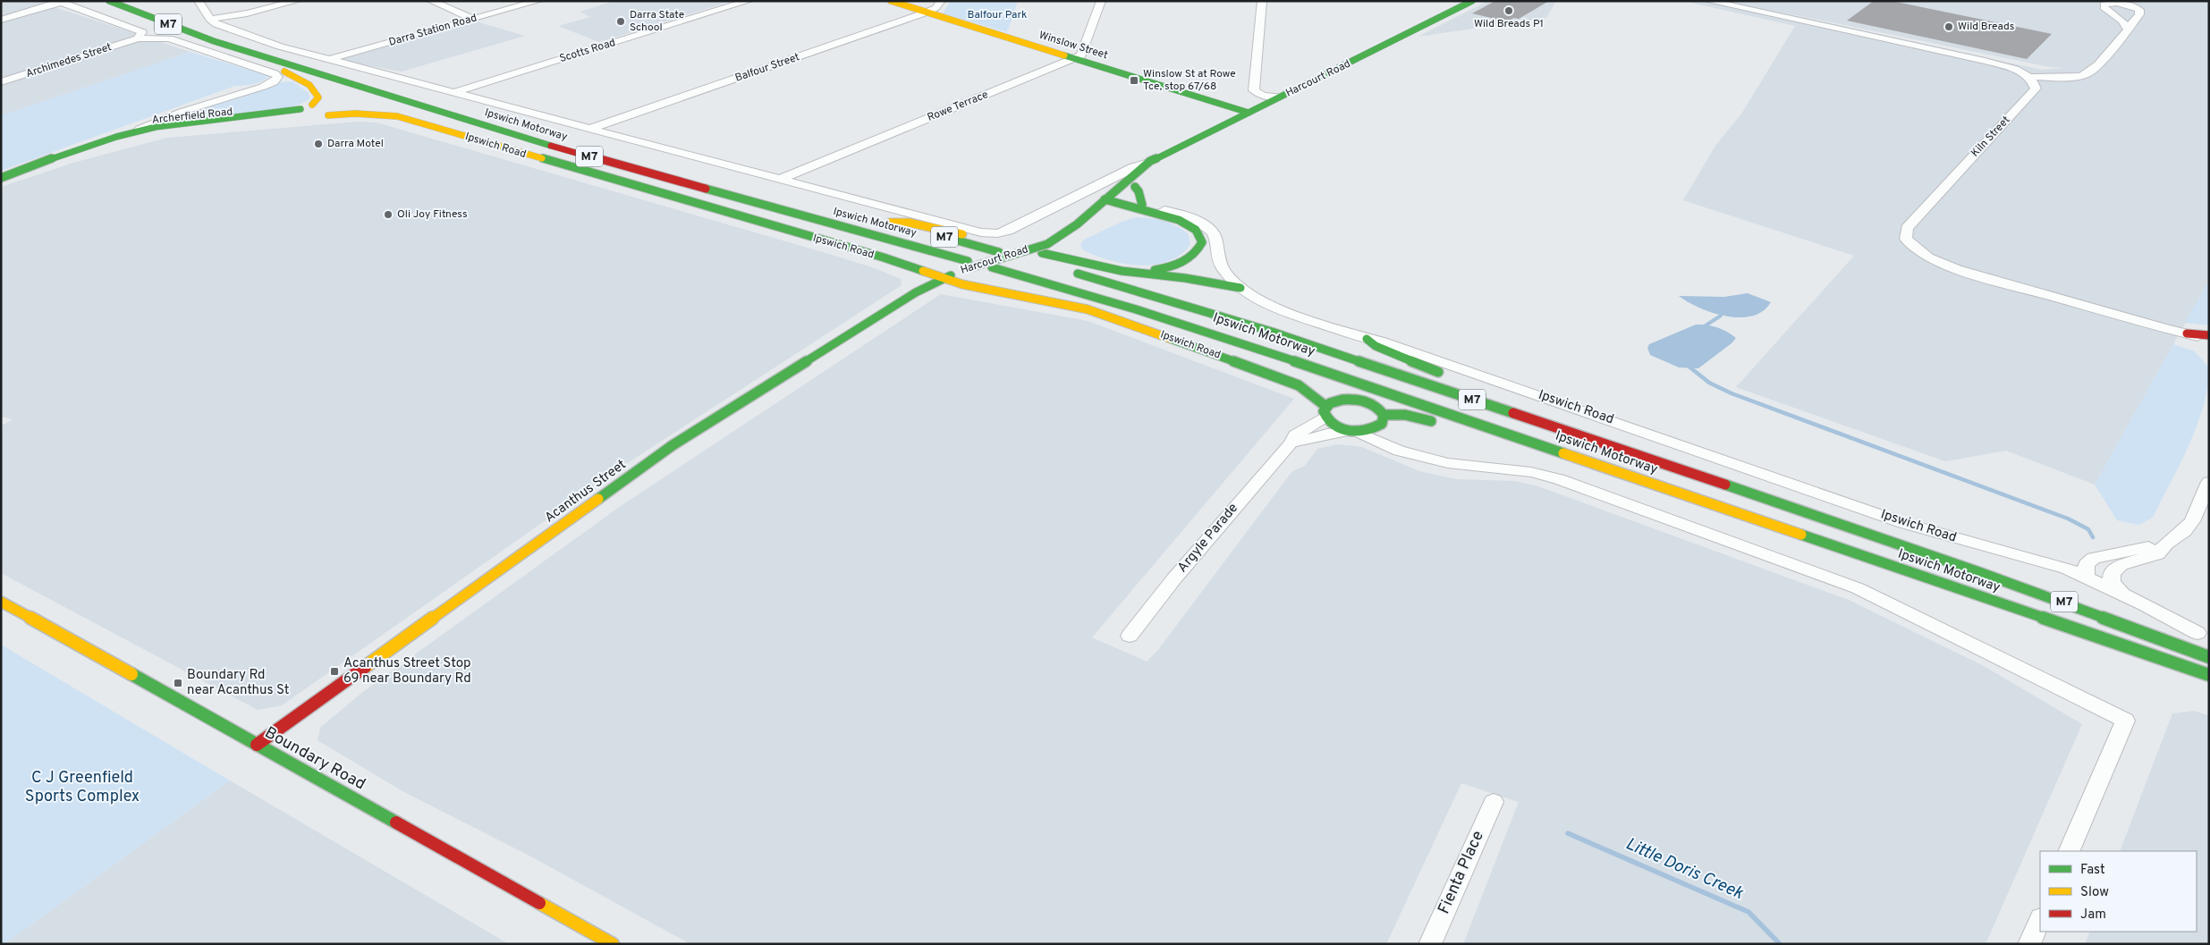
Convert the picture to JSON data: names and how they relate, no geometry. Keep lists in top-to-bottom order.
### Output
{
  "streets": {
    "main road": [
      "M7",
      "Winslow Street",
      "Harcourt Road",
      "Archerfield Road",
      "Ipswich Motorway",
      "Ipswich Road",
      "Acanthus Street",
      "Boundary Road"
    ],
    "street": [
      "Darra Station Road",
      "Scotts Road",
      "Archimedes Street",
      "Balfour Street",
      "Rowe Terrace",
      "Kiln Street",
      "Argyle Parade",
      "Fienta Place"
    ]
  },
  "crossings": [
    ["M7", "Scotts Road"],
    ["Winslow Street", "Balfour Street"],
    ["Winslow Street", "Harcourt Road"],
    ["Winslow Street", "Rowe Terrace"],
    ["Harcourt Road", "Rowe Terrace"],
    ["Harcourt Road", "Ipswich Motorway"],
    ["Harcourt Road", "Ipswich Road"],
    ["Harcourt Road", "Acanthus Street"],
    ["Archerfield Road", "Ipswich Road"],
    ["Ipswich Road", "Acanthus Street"],
    ["Ipswich Road", "Argyle Parade"],
    ["Acanthus Street", "Boundary Road"]
  ],
  "water": ["Little Doris Creek"],
  "parks": ["Balfour Park", "C J Greenfield Sports Complex"],
  "places": {
    "other": [
      "Wild Breads P1",
      "Darra State School",
      "Wild Breads",
      "Darra Motel",
      "Oli Joy Fitness"
    ],
    "transit": ["Winslow St at Rowe Tce, stop 67/68", "Acanthus Street Stop 69 near Boundary Rd", "Boundary Rd near Acanthus St"]
  },
  "legend": ["Fast", "Slow", "Jam"]
}
